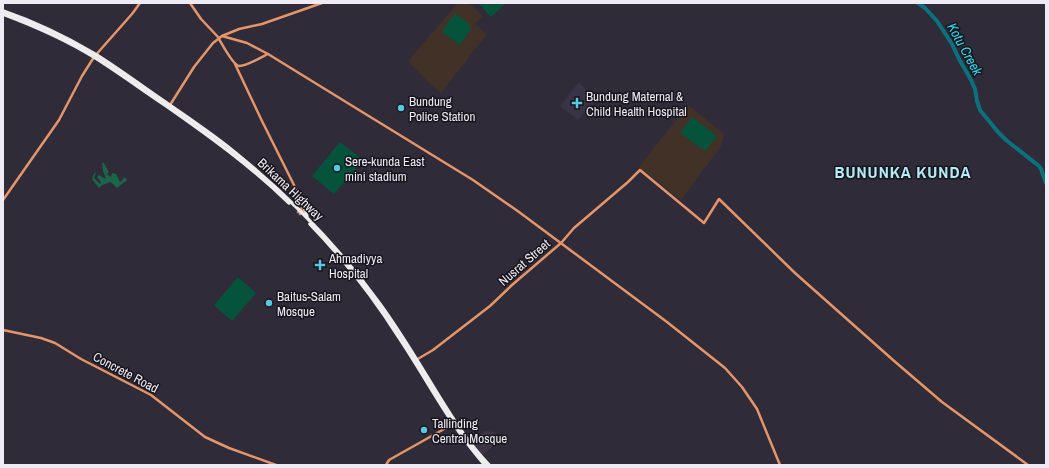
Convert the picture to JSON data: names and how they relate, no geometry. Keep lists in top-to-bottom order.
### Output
{
  "streets": {
    "highway": ["Brikama Highway"],
    "street": ["Nusrat Street", "Concrete Road"]
  },
  "crossings": [
    ["Brikama Highway", "Nusrat Street"]
  ],
  "districts": ["BUNUNKA KUNDA"],
  "water": ["Kotu Creek"],
  "places": {
    "health": ["Bundung Maternal & Child Health Hospital", "Ahmadiyya Hospital"],
    "other": [
      "Bundung Police Station",
      "Sere-kunda East mini stadium",
      "Baitus-Salam Mosque",
      "Tallinding Central Mosque"
    ]
  }
}
